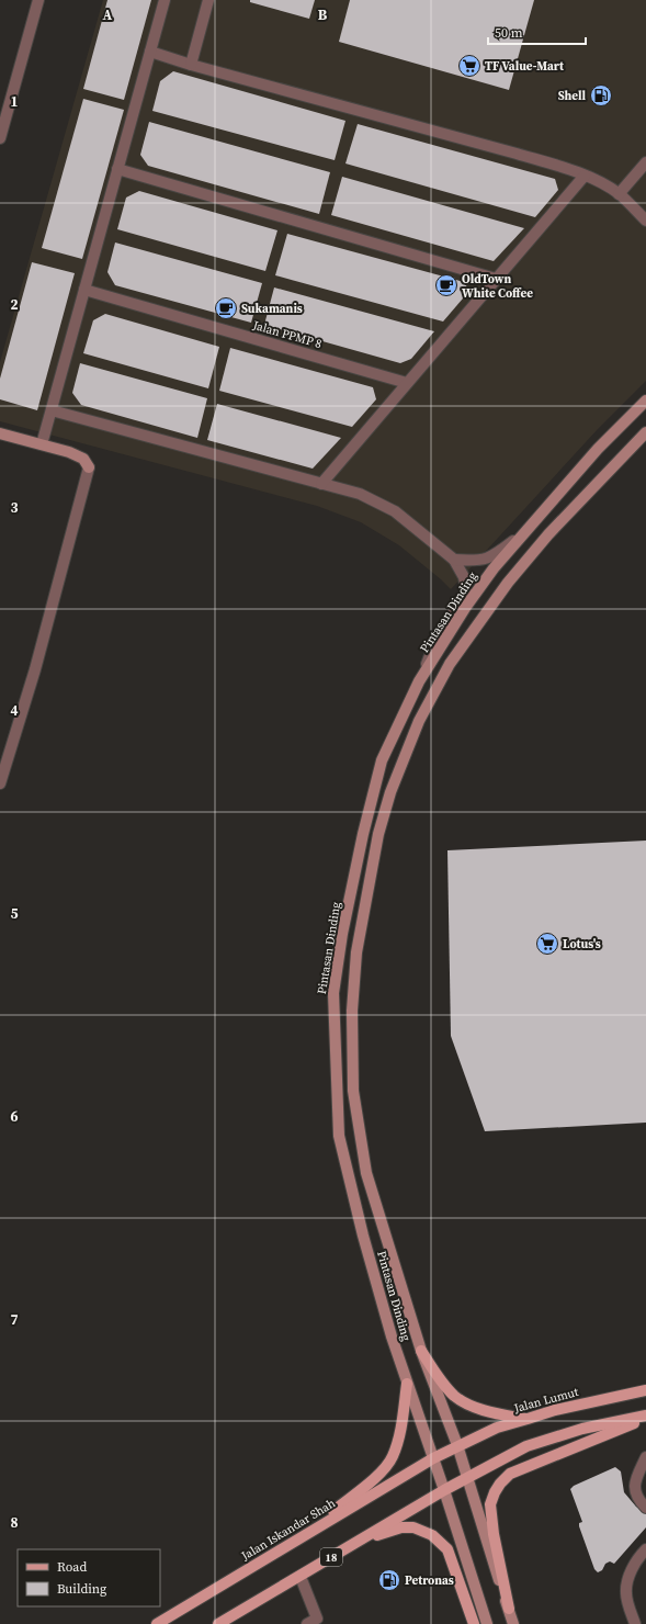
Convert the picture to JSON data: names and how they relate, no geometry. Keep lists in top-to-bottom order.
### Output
{
  "streets": {
    "main road": [
      "Pintasan Dinding",
      "Jalan Lumut",
      "Jalan Iskandar Shah",
      "18"
    ],
    "street": ["Jalan PPMP 8"]
  },
  "crossings": [
    ["Pintasan Dinding", "Jalan Lumut"],
    ["Pintasan Dinding", "Jalan Iskandar Shah"],
    ["Pintasan Dinding", "18"],
    ["Jalan Lumut", "Jalan Iskandar Shah"]
  ],
  "places": {
    "supermarket": ["TF Value-Mart", "Lotus's"],
    "fuel station": ["Shell", "Petronas"],
    "cafe": ["OldTown White Coffee", "Sukamanis"]
  },
  "legend": ["Road", "Building"],
  "scale_bar": "50 m",
  "grid": {
    "columns": ["A", "B"],
    "rows": [
      "1",
      "2",
      "3",
      "4",
      "5",
      "6",
      "7",
      "8"
    ]
  }
}
